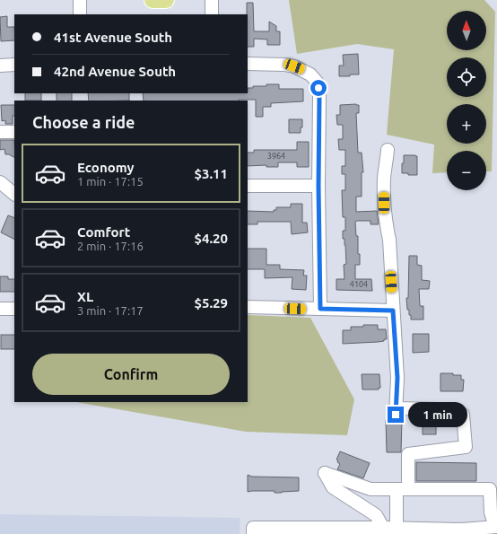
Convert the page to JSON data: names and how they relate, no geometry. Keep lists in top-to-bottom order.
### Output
{
  "house_numbers": ["3964", "4104"],
  "north": "top",
  "page": {
    "map_buttons": ["+", "−"],
    "banner": ["41st Avenue South", "42nd Avenue South"],
    "heading": "Choose a ride",
    "list": [
      {
        "name": "Economy",
        "note": "1 min · 17:15",
        "value": "$3.11"
      },
      {
        "name": "Comfort",
        "note": "2 min · 17:16",
        "value": "$4.20"
      },
      {
        "name": "XL",
        "note": "3 min · 17:17",
        "value": "$5.29"
      }
    ],
    "buttons": "Confirm",
    "bubble": "1 min"
  }
}
